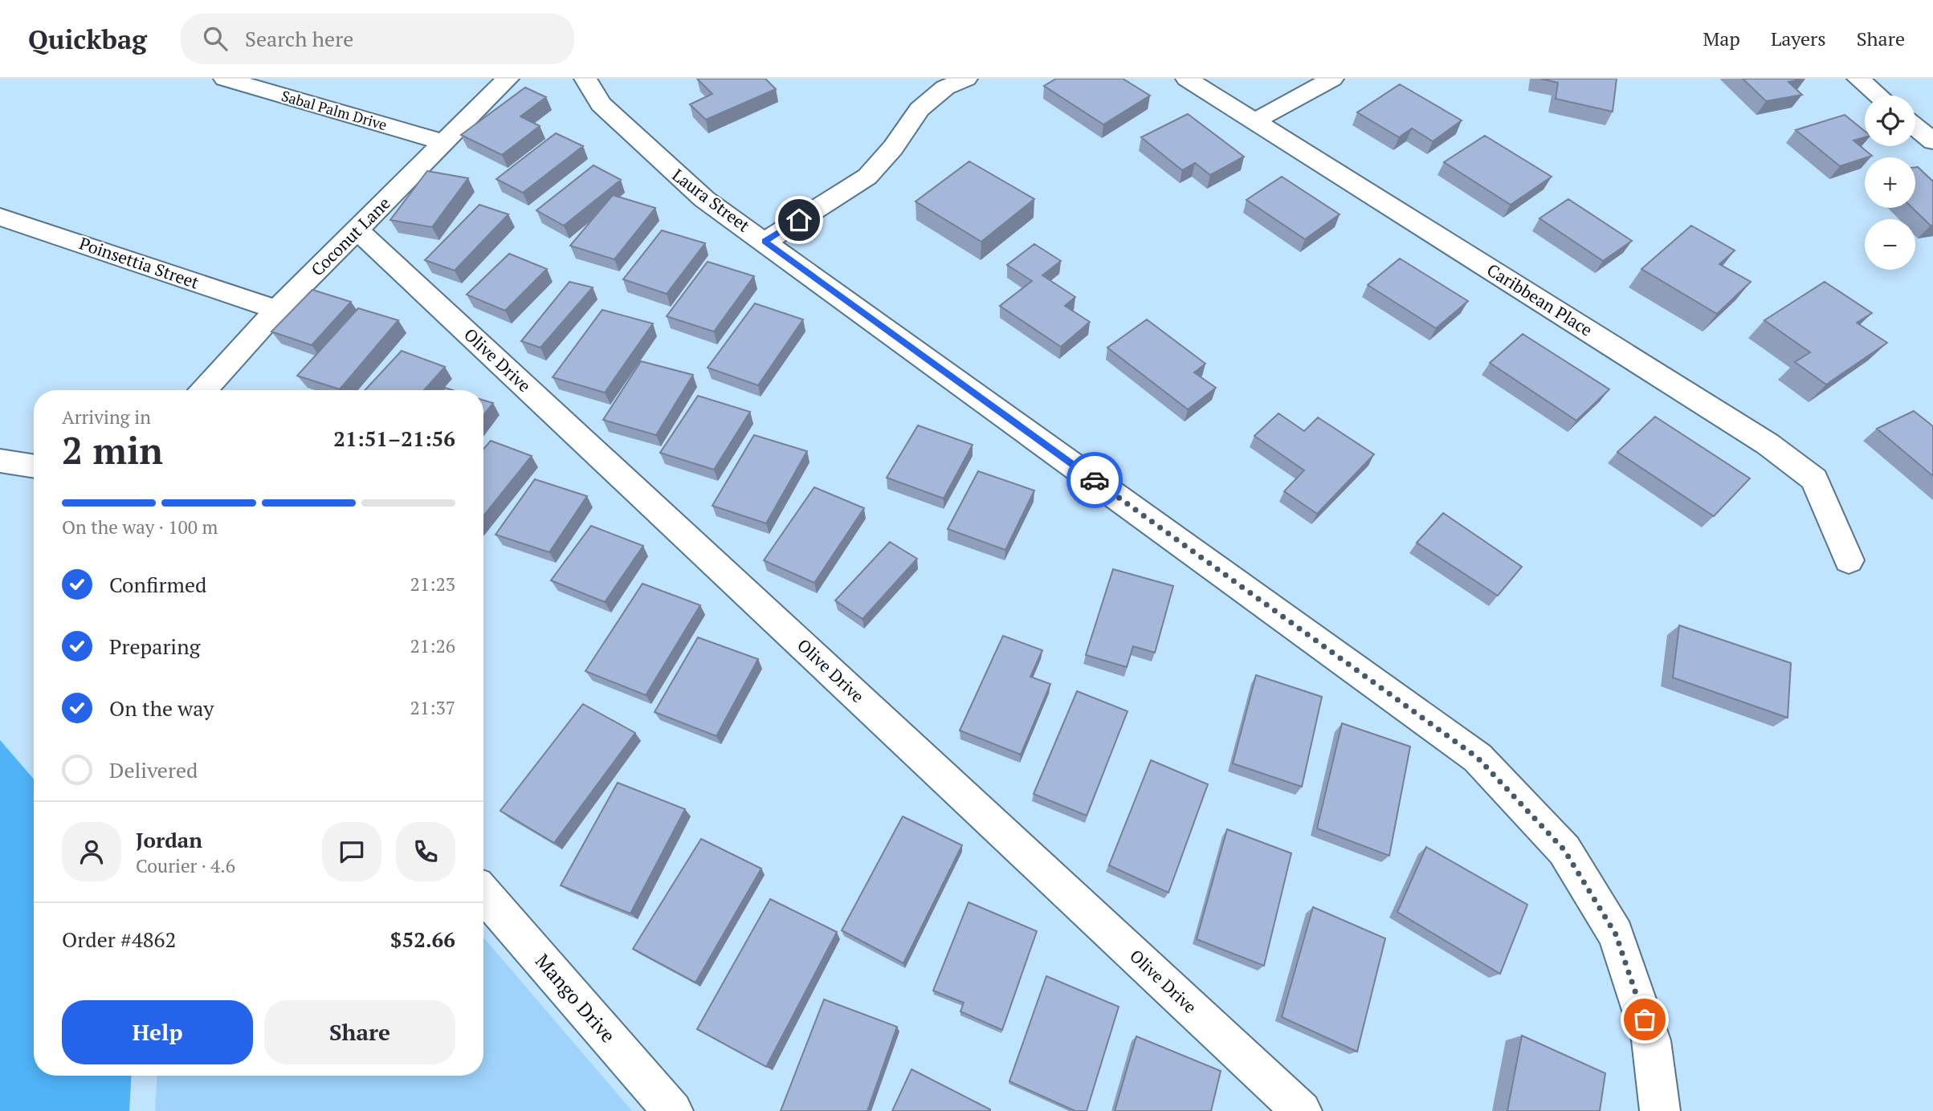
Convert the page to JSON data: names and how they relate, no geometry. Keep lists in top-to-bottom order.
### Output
{
  "streets": {
    "street": [
      "Sabal Palm Drive",
      "Laura Street",
      "Coconut Lane",
      "Poinsettia Street",
      "Caribbean Place",
      "Olive Drive",
      "Mango Drive"
    ]
  },
  "crossings": [
    ["Sabal Palm Drive", "Coconut Lane"],
    ["Coconut Lane", "Poinsettia Street"],
    ["Coconut Lane", "Olive Drive"]
  ],
  "page": {
    "header": "Quickbag",
    "search": "Search here",
    "nav": ["Map", "Layers", "Share"],
    "map_buttons": ["+", "−"],
    "heading": ["2 min", "Arriving in", "21:51–21:56"],
    "panel": [
      "Jordan",
      "Courier · 4.6",
      "Order #4862",
      "$52.66"
    ],
    "bar": "On the way · 100 m",
    "list": [
      ["Confirmed", "21:23"],
      ["Preparing", "21:26"],
      ["On the way", "21:37"],
      "Delivered"
    ],
    "buttons": ["Help", "Share"]
  }
}
